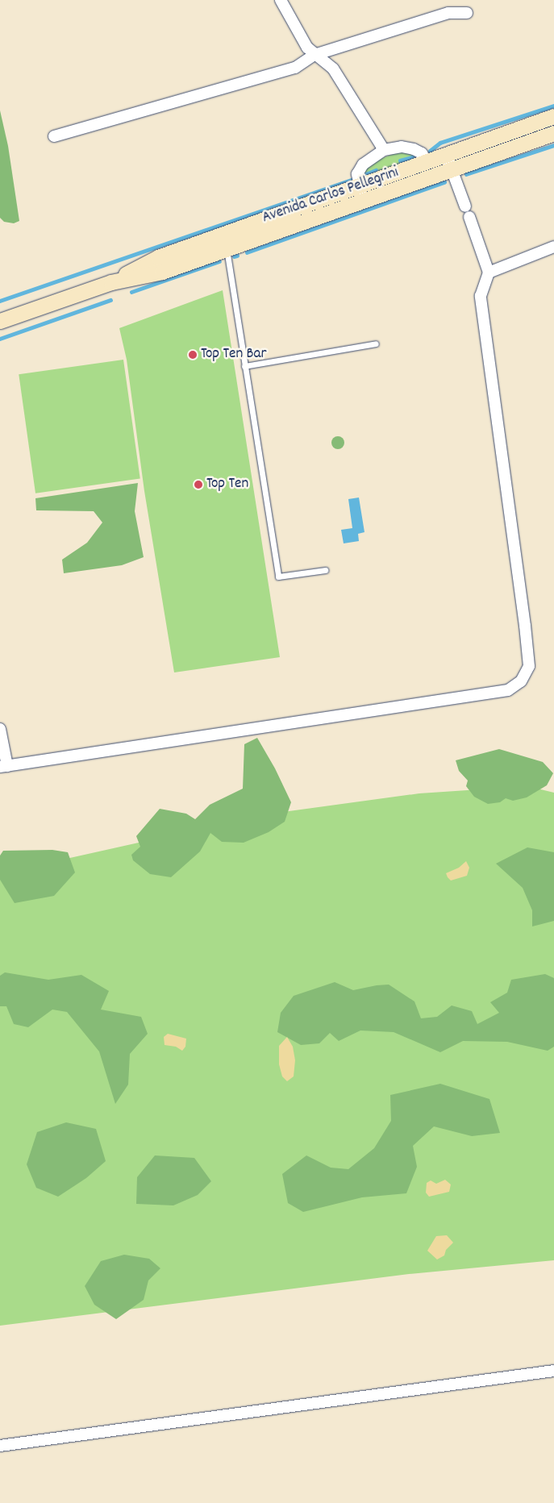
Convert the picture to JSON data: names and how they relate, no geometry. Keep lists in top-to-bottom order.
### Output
{
  "streets": {
    "main road": ["Avenida Carlos Pellegrini"]
  },
  "places": ["Top Ten Bar", "Top Ten"]
}
